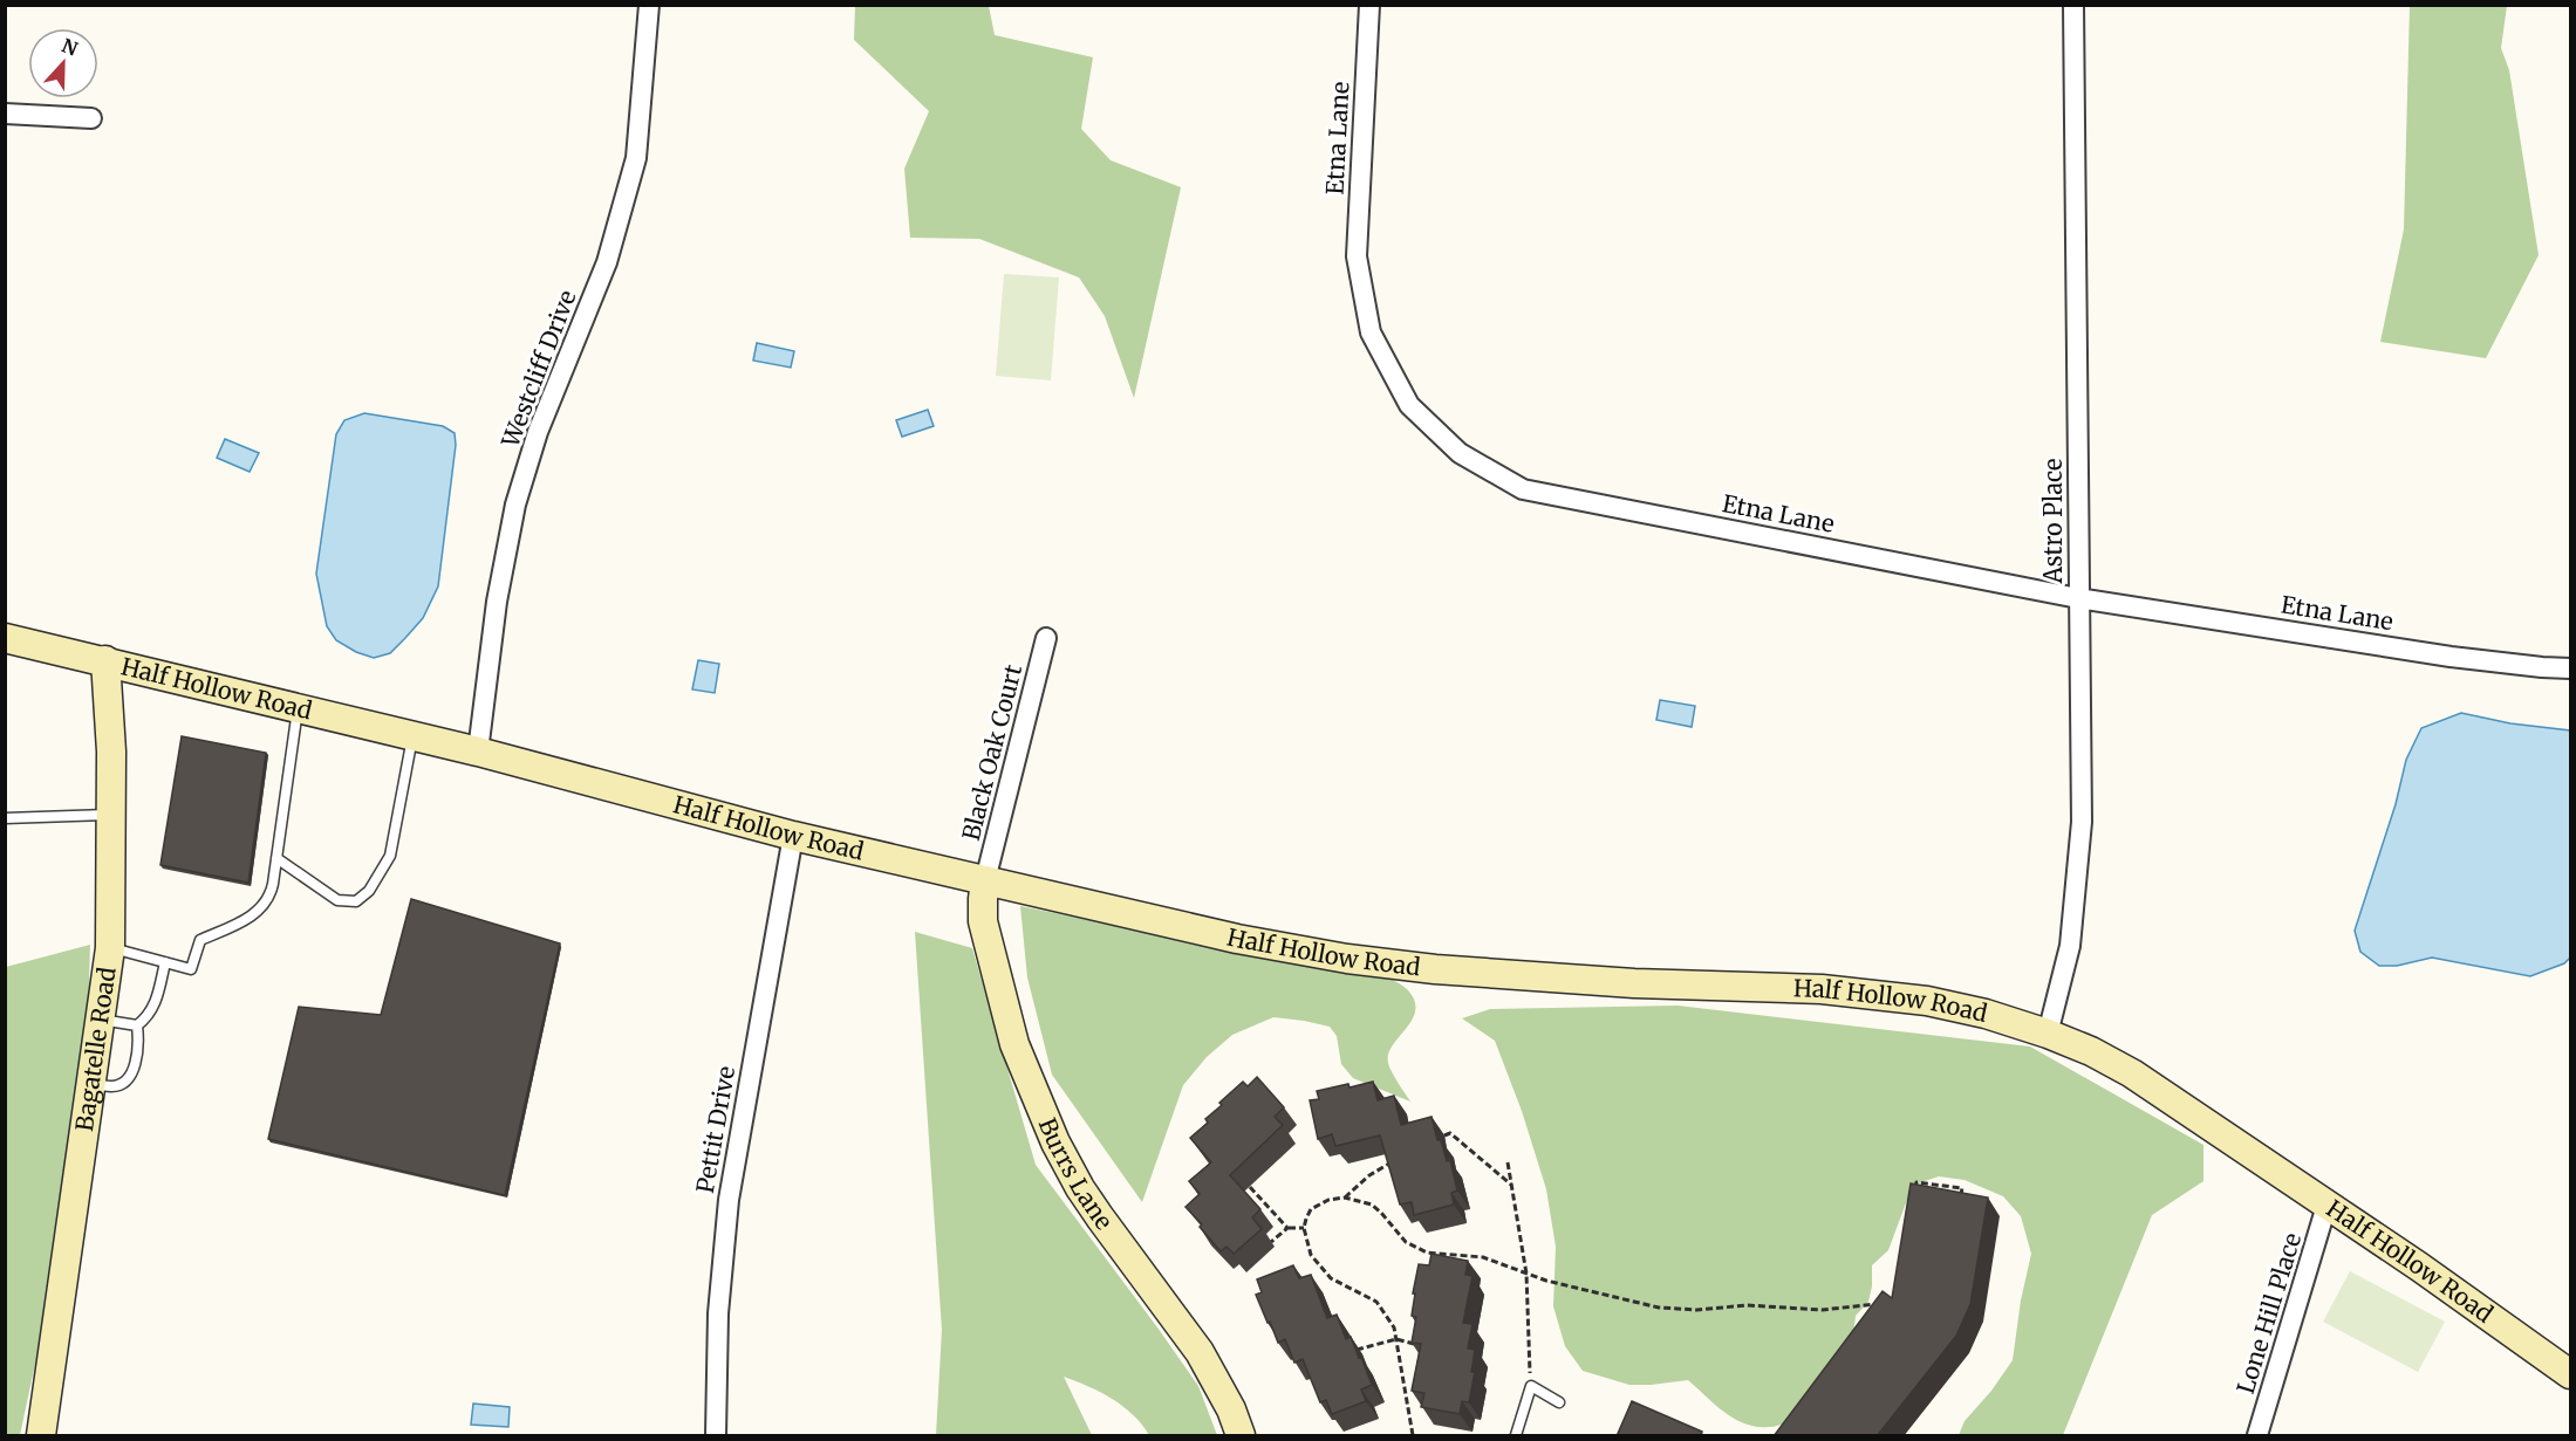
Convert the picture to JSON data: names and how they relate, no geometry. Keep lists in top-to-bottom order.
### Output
{
  "streets": {
    "main road": ["Half Hollow Road", "Bagatelle Road", "Burrs Lane"],
    "street": [
      "Etna Lane",
      "Westcliff Drive",
      "Astro Place",
      "Black Oak Court",
      "Pettit Drive",
      "Lone Hill Place"
    ]
  },
  "crossings": [
    ["Etna Lane", "Astro Place"],
    ["Westcliff Drive", "Half Hollow Road"],
    ["Astro Place", "Half Hollow Road"],
    ["Half Hollow Road", "Black Oak Court"],
    ["Half Hollow Road", "Bagatelle Road"],
    ["Half Hollow Road", "Pettit Drive"],
    ["Half Hollow Road", "Burrs Lane"],
    ["Half Hollow Road", "Lone Hill Place"],
    ["Black Oak Court", "Burrs Lane"]
  ],
  "north": "top"
}
